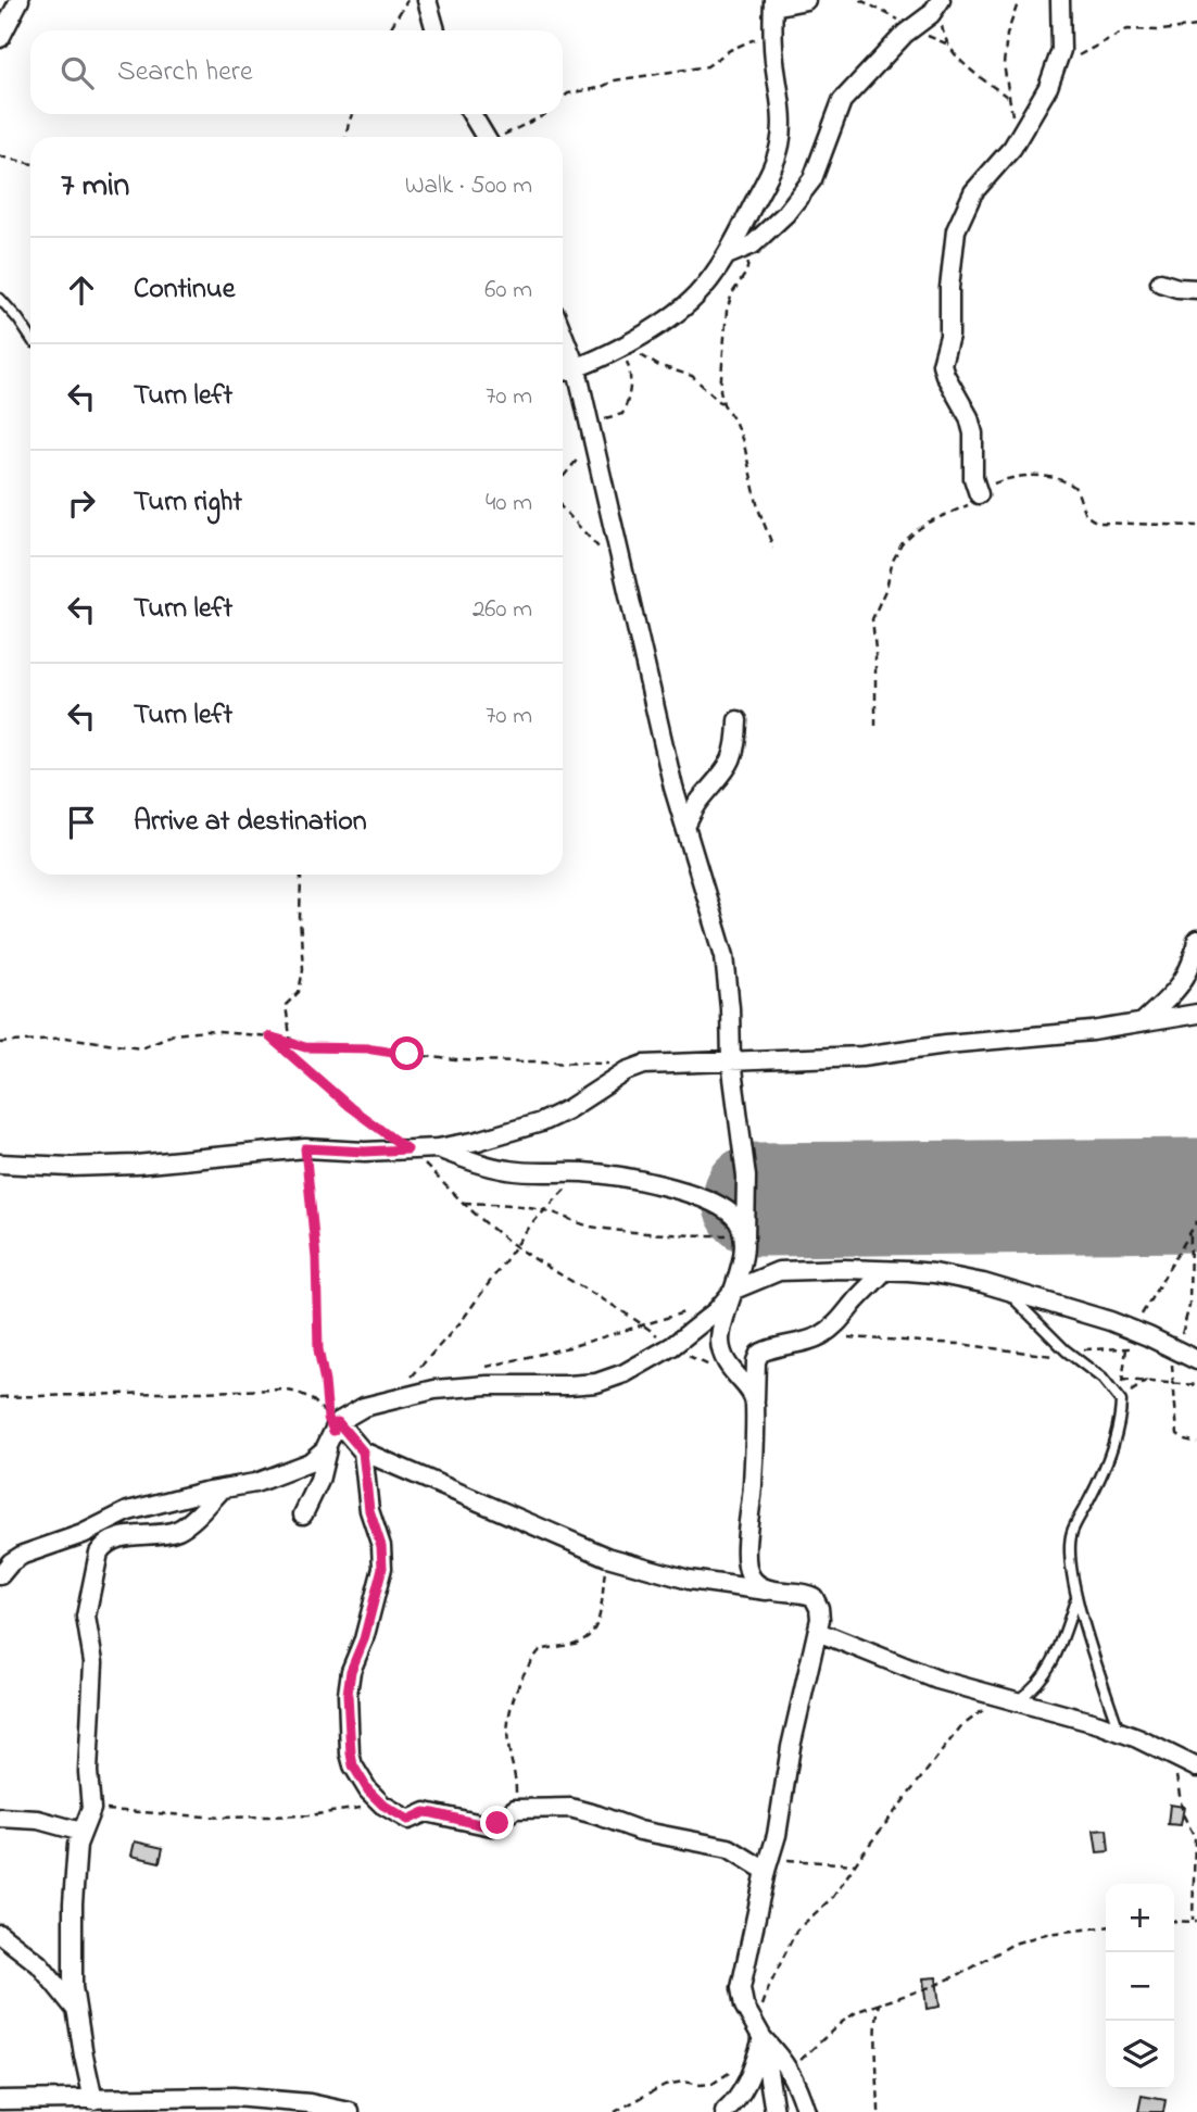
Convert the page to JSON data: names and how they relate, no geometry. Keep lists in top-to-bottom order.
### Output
{
  "page": {
    "search": "Search here",
    "heading": ["7 min", "Walk · 500 m"],
    "list": [
      ["Continue", "60 m"],
      ["Turn left", "70 m"],
      ["Turn right", "40 m"],
      ["Turn left", "260 m"],
      ["Turn left", "70 m"],
      "Arrive at destination"
    ],
    "map_buttons": ["+", "−"]
  }
}
